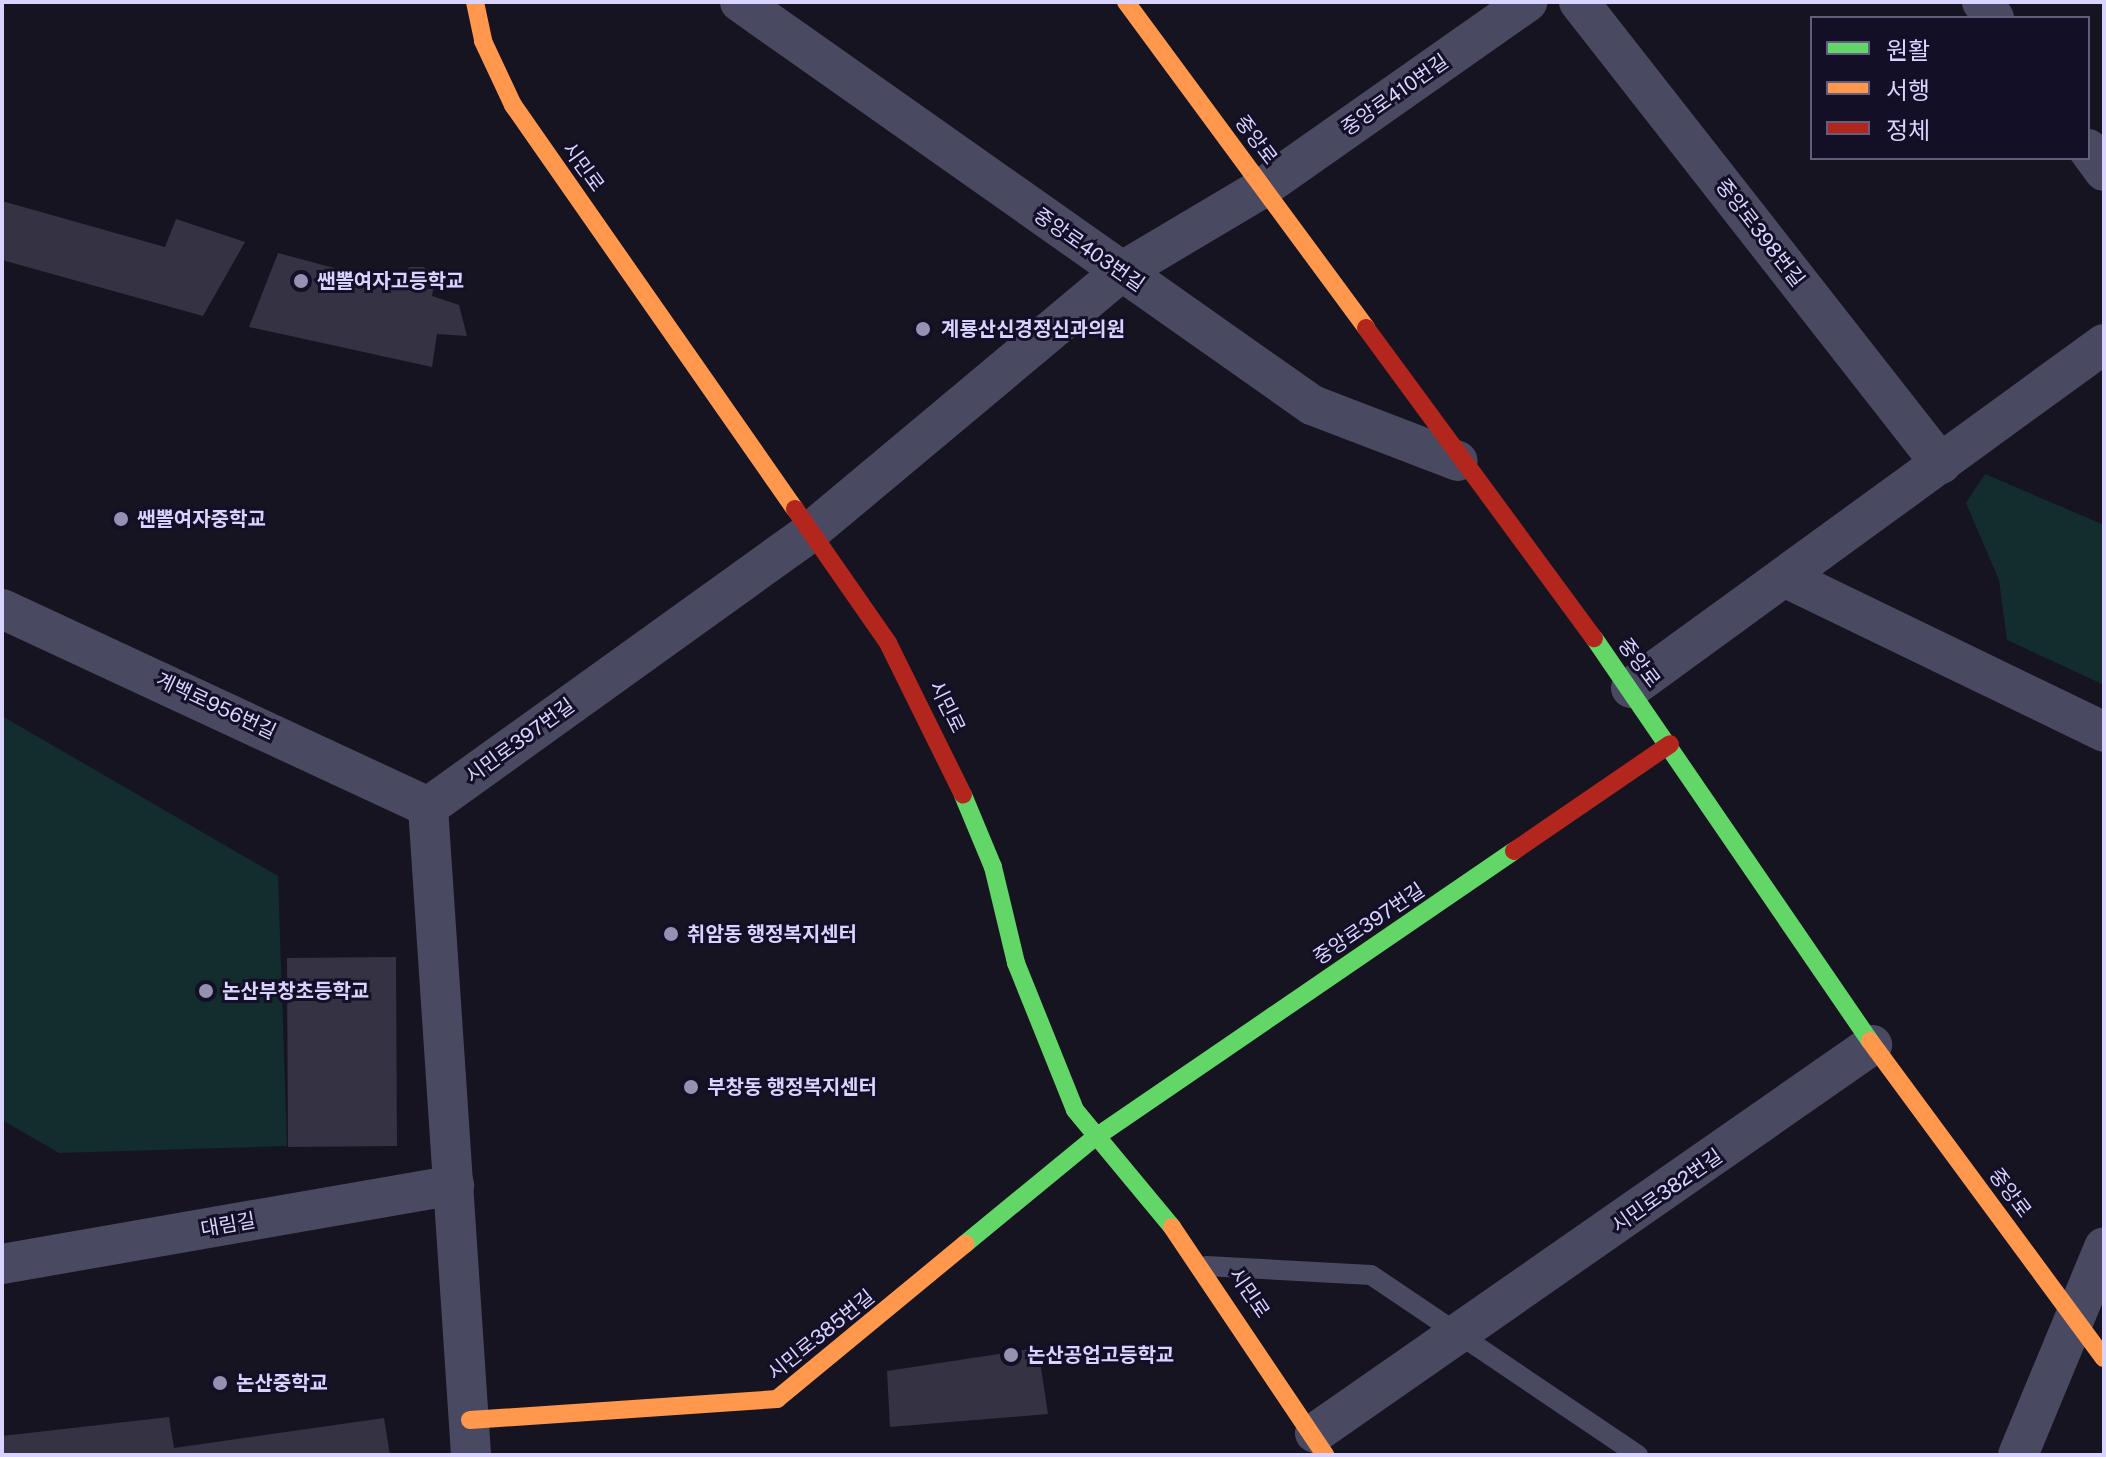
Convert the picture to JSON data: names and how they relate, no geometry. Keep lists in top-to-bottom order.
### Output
{
  "streets": {
    "street": [
      "중앙로410번길",
      "중앙로",
      "시민로",
      "중앙로398번길",
      "중앙로403번길",
      "계백로956번길",
      "시민로397번길",
      "중앙로397번길",
      "시민로382번길",
      "대림길",
      "시민로385번길"
    ]
  },
  "crossings": [
    ["중앙로410번길", "중앙로"],
    ["중앙로410번길", "중앙로403번길"],
    ["중앙로410번길", "시민로397번길"],
    ["중앙로", "중앙로403번길"],
    ["중앙로", "중앙로397번길"],
    ["중앙로", "시민로382번길"],
    ["시민로", "시민로397번길"],
    ["시민로", "중앙로397번길"],
    ["시민로", "시민로382번길"],
    ["시민로", "시민로385번길"],
    ["중앙로403번길", "시민로397번길"],
    ["계백로956번길", "시민로397번길"],
    ["중앙로397번길", "시민로385번길"]
  ],
  "places": [
    "쌘뽈여자고등학교",
    "계룡산신경정신과의원",
    "쌘뽈여자중학교",
    "취암동 행정복지센터",
    "논산부창초등학교",
    "부창동 행정복지센터",
    "논산공업고등학교",
    "논산중학교"
  ],
  "legend": ["원활", "서행", "정체"]
}
